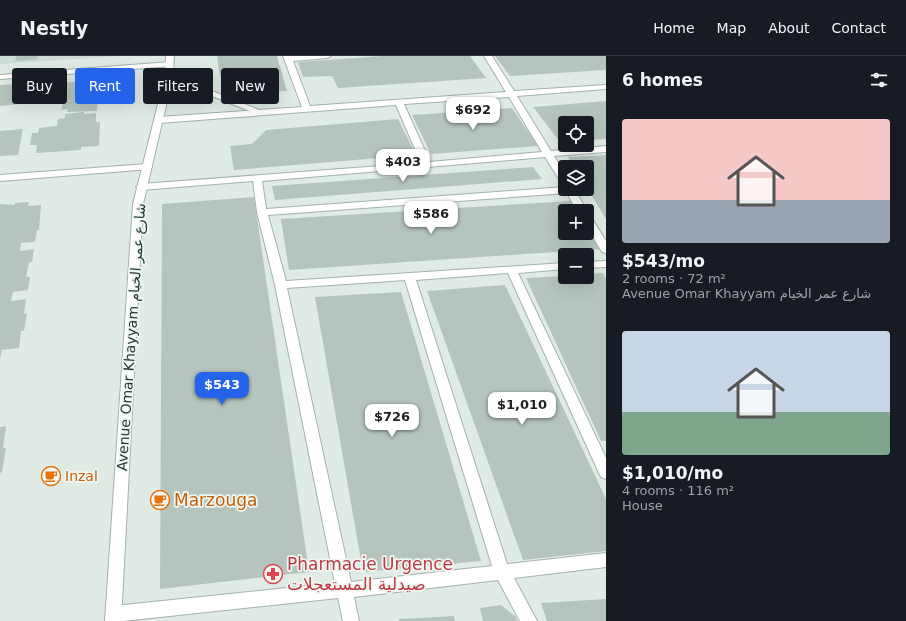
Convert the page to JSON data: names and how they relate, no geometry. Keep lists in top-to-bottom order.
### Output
{
  "streets": {
    "street": ["Avenue Omar Khayyam شارع عمر الخيام"]
  },
  "places": {
    "cafe": ["Inzal", "Marzouga"],
    "pharmacy": ["Pharmacie Urgence صيدلية المستعجلات"]
  },
  "page": {
    "header": "Nestly",
    "nav": [
      "Home",
      "Map",
      "About",
      "Contact"
    ],
    "heading": "6 homes",
    "chip": [
      "Buy",
      "Rent",
      "Filters",
      "New"
    ],
    "price": [
      "$692",
      "$403",
      "$586",
      "$543",
      "$1,010",
      "$726"
    ],
    "list": [
      {
        "name": "$543/mo",
        "note": "2 rooms · 72 m² · Avenue Omar Khayyam شارع عمر الخيام"
      },
      {
        "name": "$1,010/mo",
        "note": "4 rooms · 116 m² · House"
      }
    ],
    "map_buttons": ["+", "−"]
  }
}
